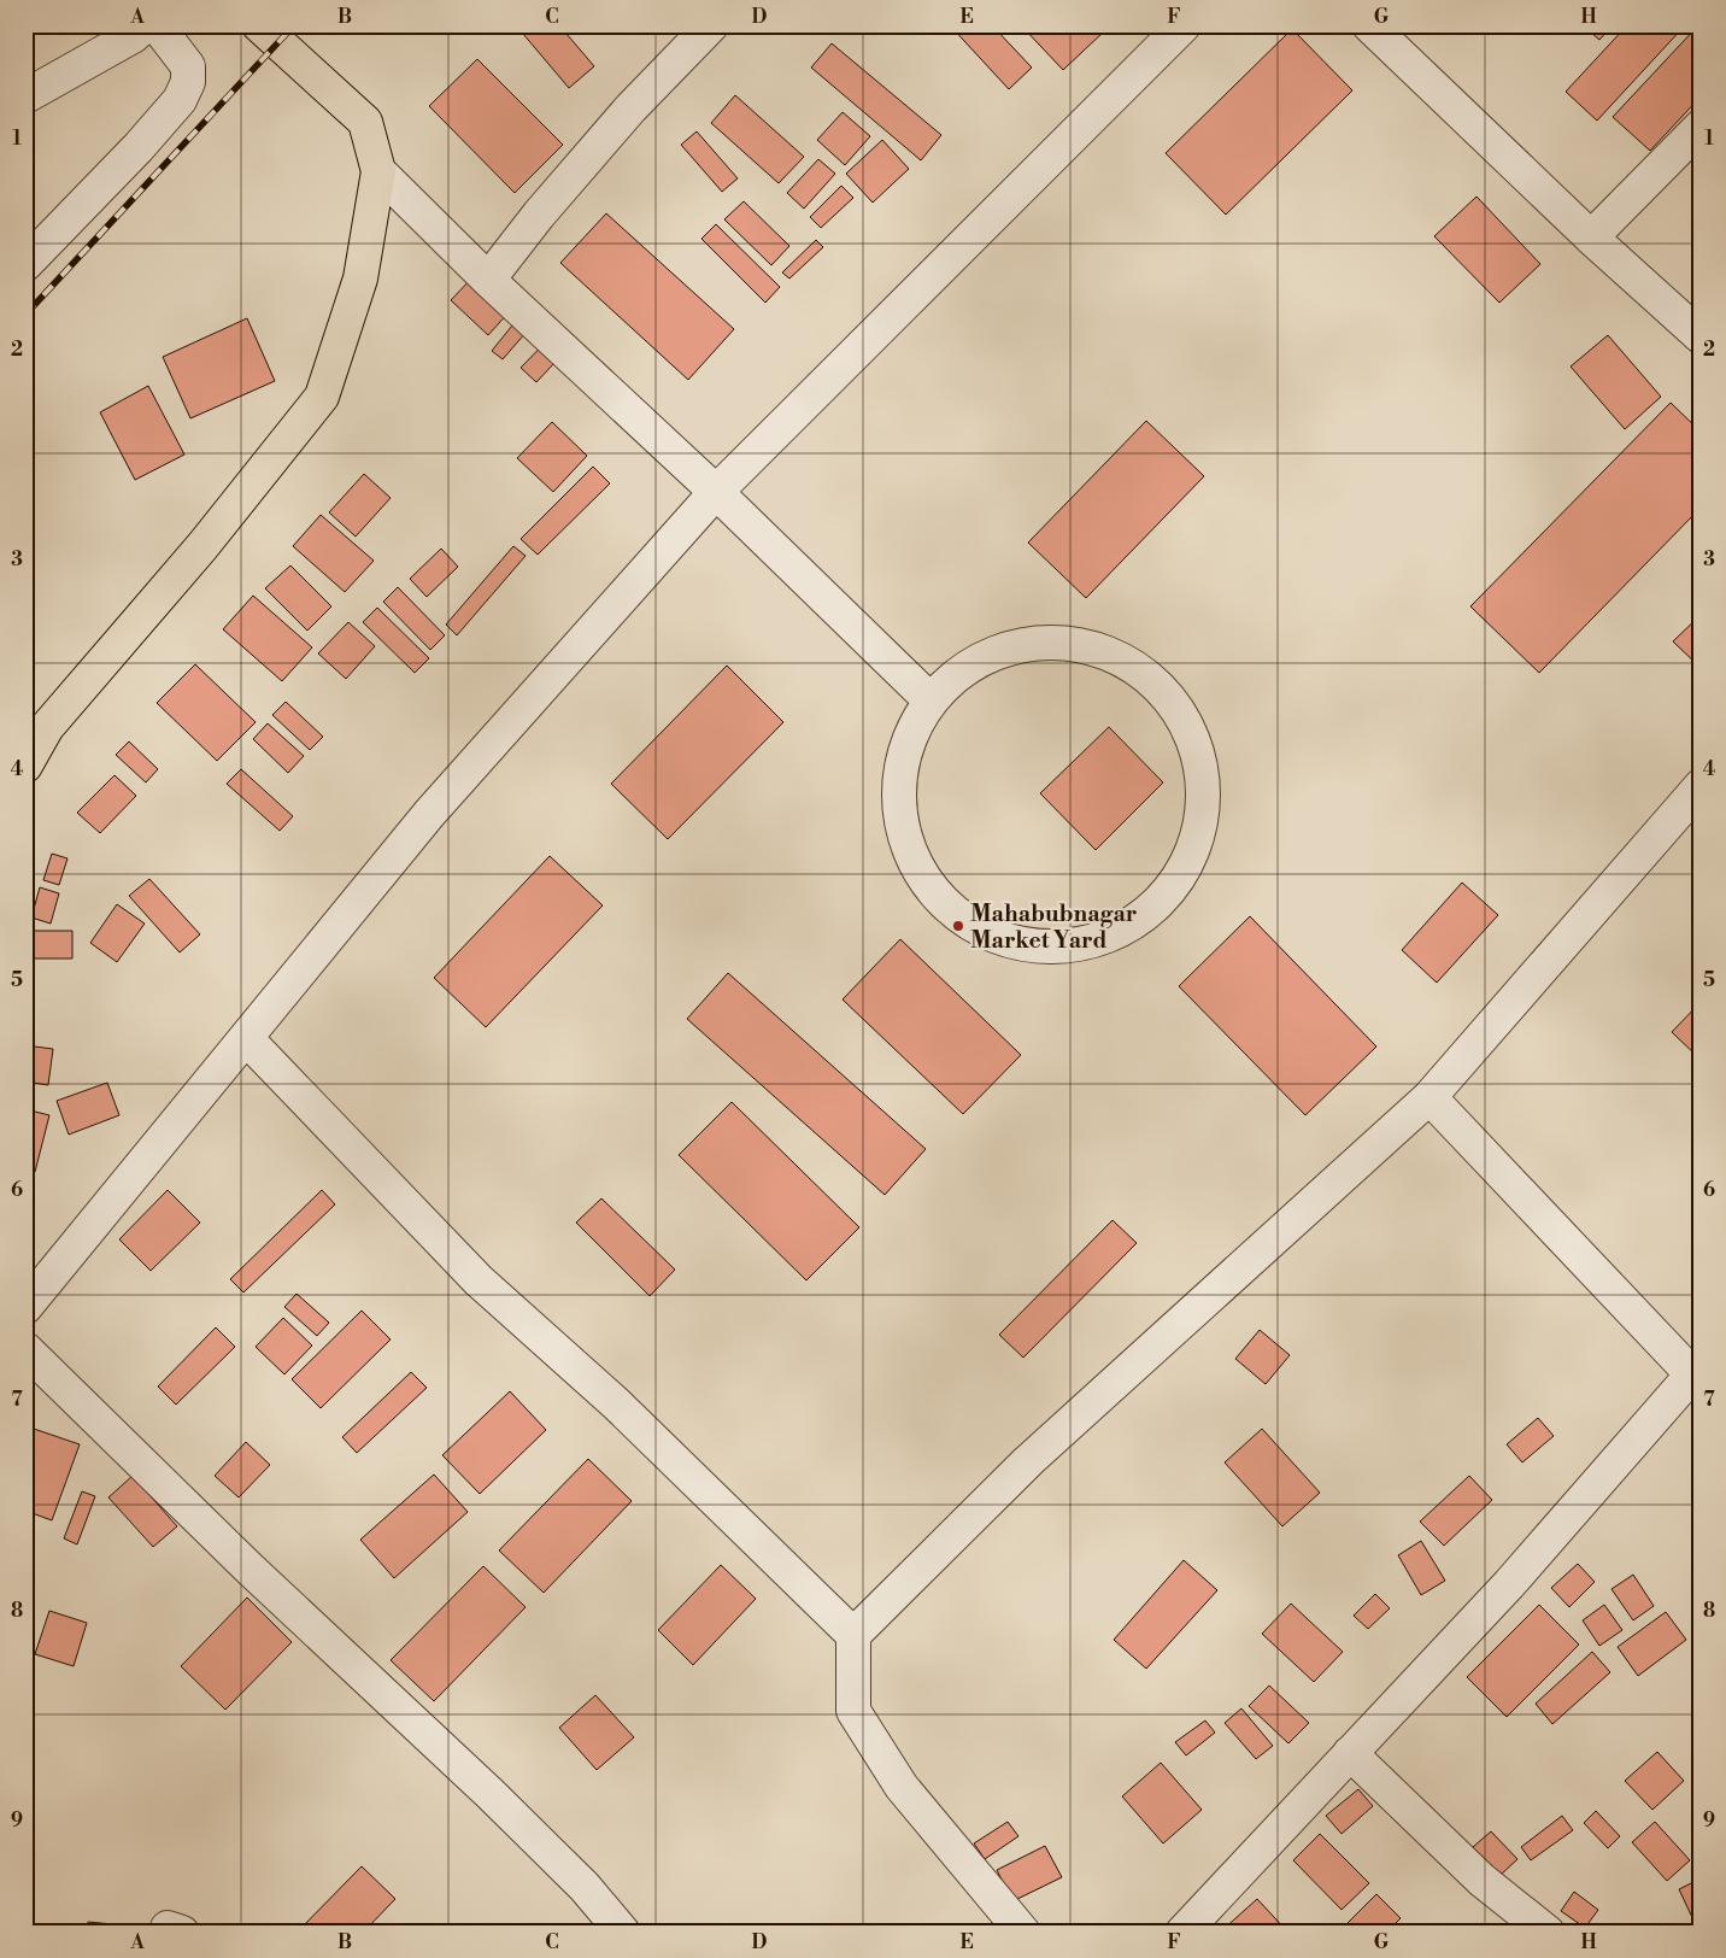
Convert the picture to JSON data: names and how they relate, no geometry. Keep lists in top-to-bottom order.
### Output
{
  "places": ["Mahabubnagar Market Yard"],
  "grid": {
    "columns": [
      "A",
      "B",
      "C",
      "D",
      "E",
      "F",
      "G",
      "H"
    ],
    "rows": [
      "1",
      "2",
      "3",
      "4",
      "5",
      "6",
      "7",
      "8",
      "9"
    ]
  }
}
